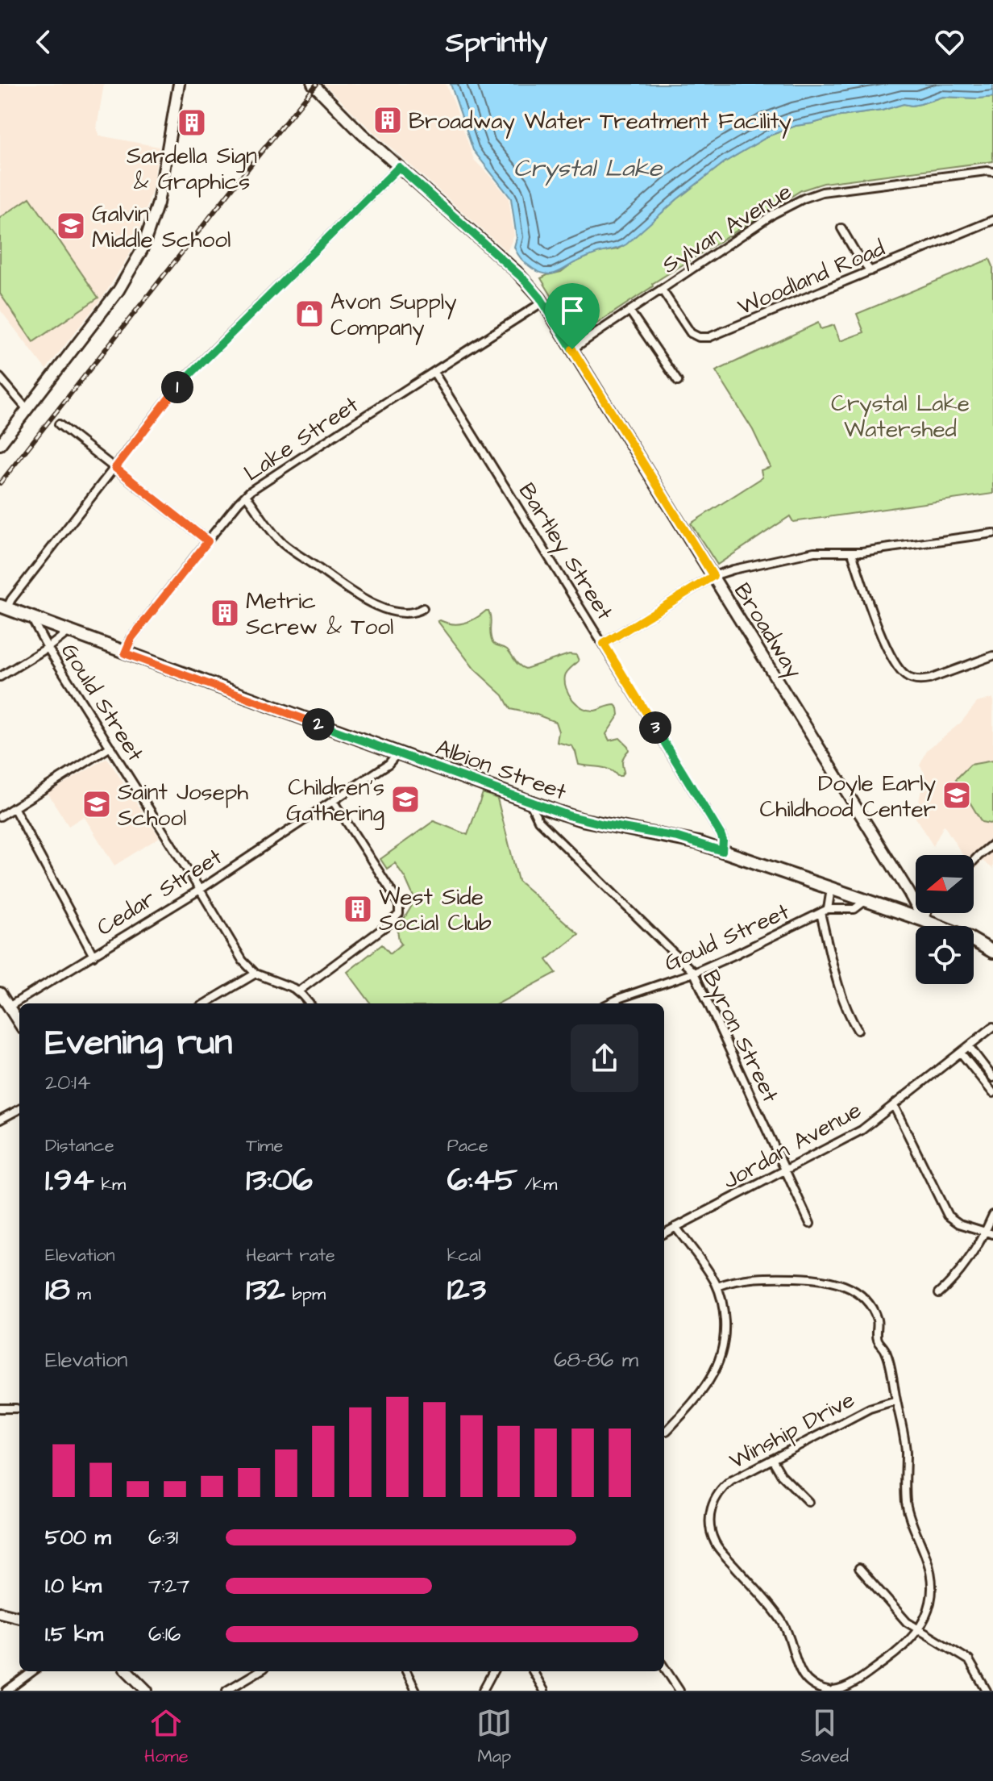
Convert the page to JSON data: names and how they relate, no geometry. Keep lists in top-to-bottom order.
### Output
{
  "streets": {
    "main road": ["Albion Street"],
    "street": [
      "Sylvan Avenue",
      "Woodland Road",
      "Lake Street",
      "Bartley Street",
      "Broadway",
      "Gould Street",
      "Cedar Street",
      "Byron Street",
      "Jordan Avenue",
      "Winship Drive"
    ]
  },
  "crossings": [
    ["Sylvan Avenue", "Woodland Road"],
    ["Sylvan Avenue", "Broadway"],
    ["Lake Street", "Bartley Street"],
    ["Lake Street", "Broadway"],
    ["Lake Street", "Albion Street"],
    ["Bartley Street", "Albion Street"],
    ["Broadway", "Albion Street"],
    ["Gould Street", "Albion Street"],
    ["Gould Street", "Cedar Street"],
    ["Gould Street", "Byron Street"],
    ["Albion Street", "Cedar Street"],
    ["Albion Street", "Byron Street"],
    ["Byron Street", "Jordan Avenue"]
  ],
  "water": ["Crystal Lake"],
  "parks": ["Crystal Lake Watershed"],
  "places": {
    "building": [
      "Broadway Water Treatment Facility",
      "Sardella Sign & Graphics",
      "Metric Screw & Tool",
      "West Side Social Club"
    ],
    "school or university": [
      "Galvin Middle School",
      "Doyle Early Childhood Center",
      "Children's Gathering",
      "Saint Joseph School"
    ],
    "shop": ["Avon Supply Company"]
  },
  "north": "left",
  "page": {
    "header": "Sprintly",
    "pins": ["1", "2", "3"],
    "heading": ["Evening run", "20:14"],
    "stats": [
      ["Distance", "1.94 km"],
      ["Time", "13:06"],
      ["Pace", "6:45 /km"],
      ["Elevation", "18 m"],
      ["Heart rate", "132 bpm"],
      ["kcal", "123"]
    ],
    "chart": ["Elevation", "68–86 m"],
    "list": [
      {
        "name": "500 m",
        "note": "6:31"
      },
      {
        "name": "1.0 km",
        "note": "7:27"
      },
      {
        "name": "1.5 km",
        "note": "6:16"
      }
    ],
    "tabs": ["Home", "Map", "Saved"]
  }
}
